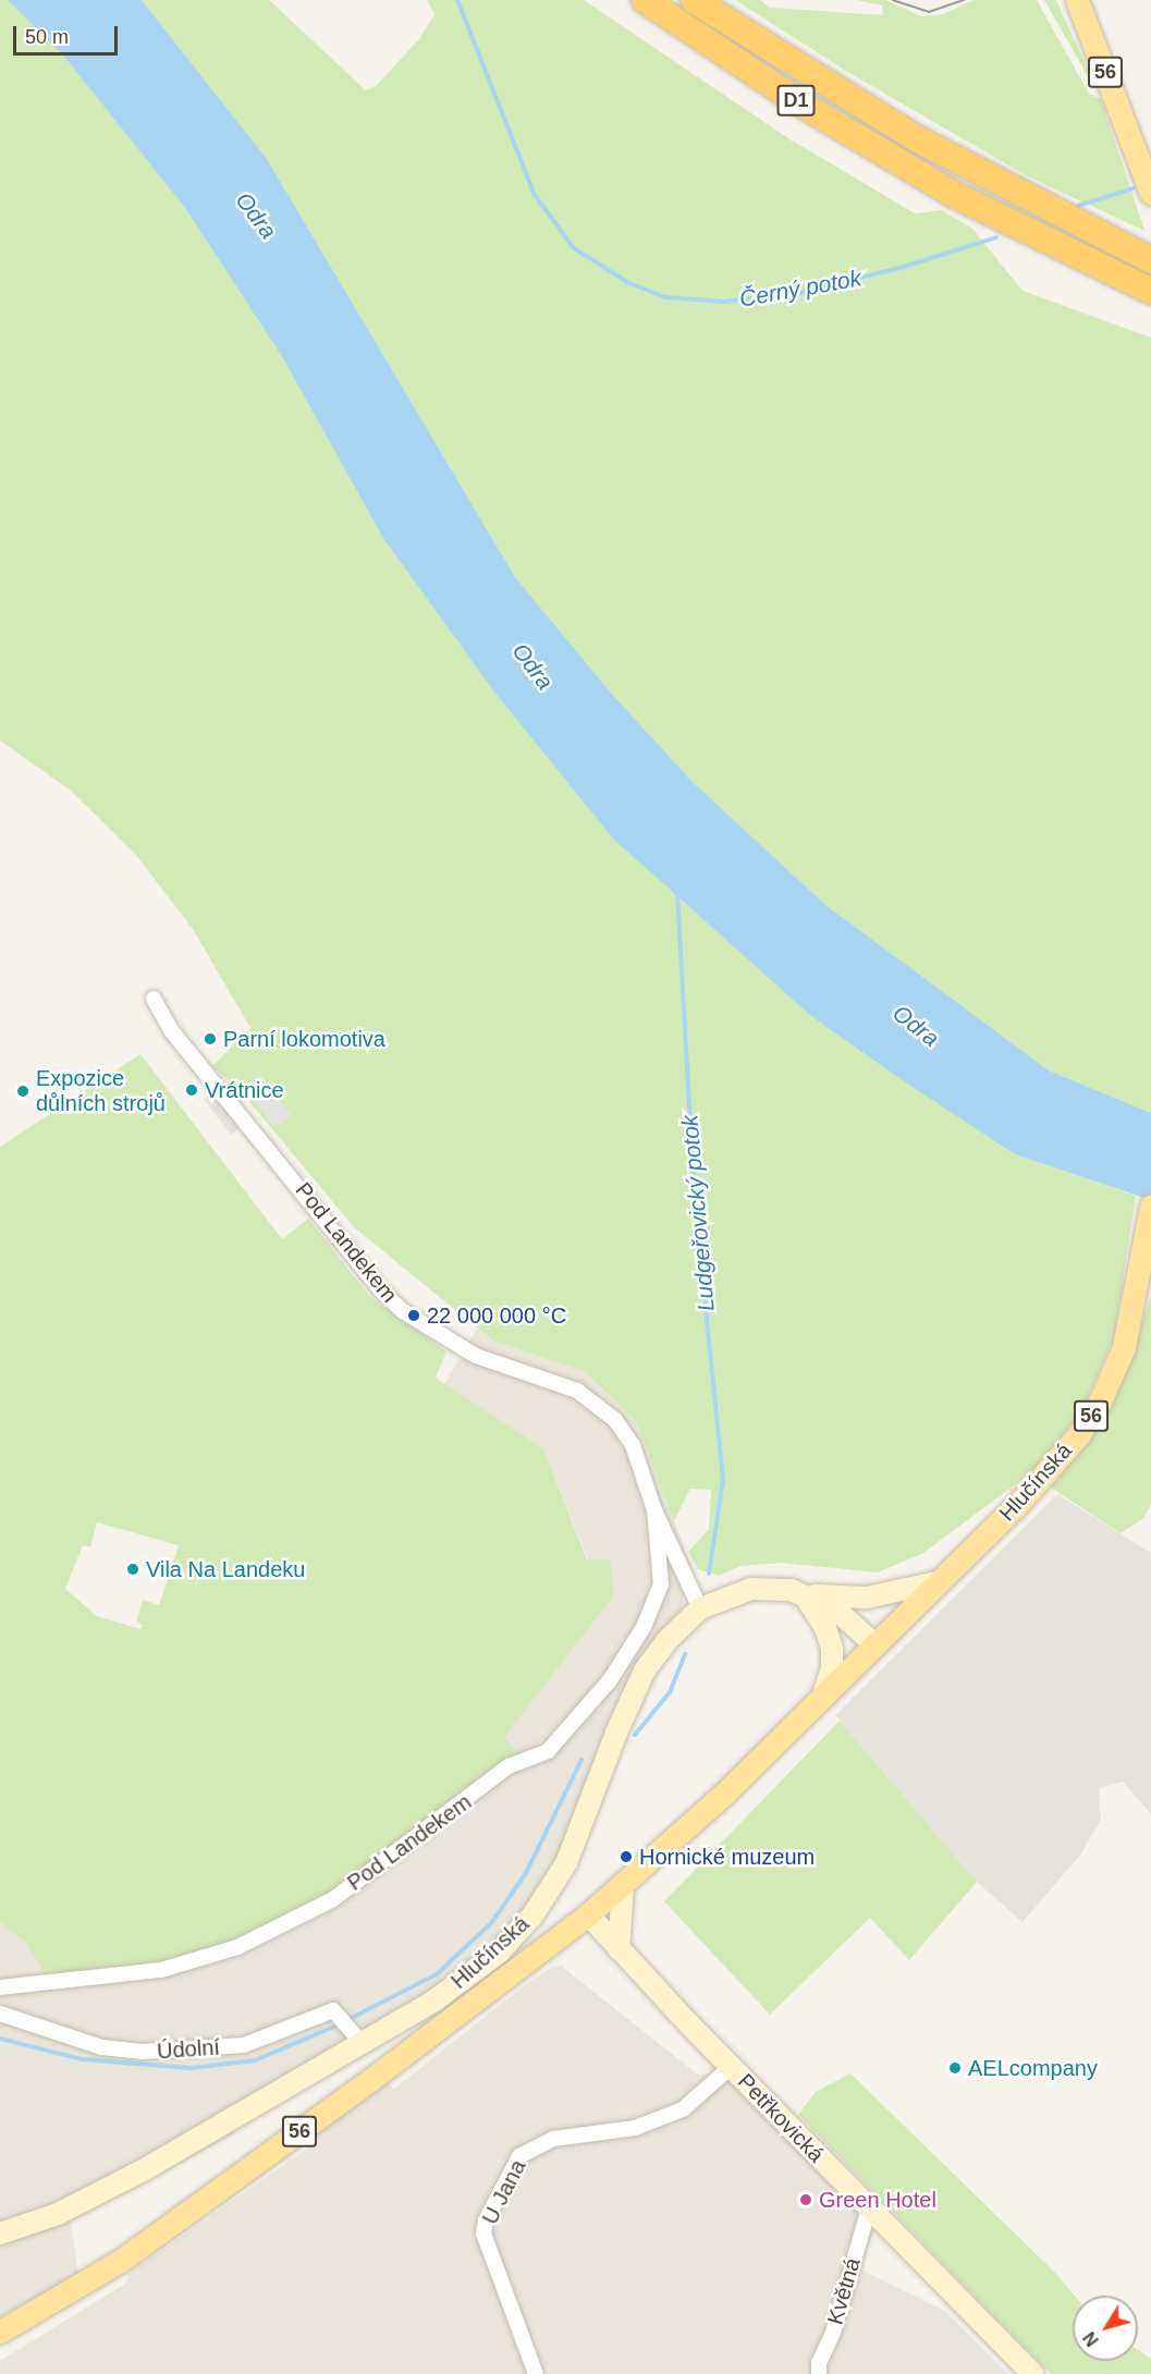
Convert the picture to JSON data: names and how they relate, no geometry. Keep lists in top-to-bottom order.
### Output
{
  "streets": {
    "highway": ["D1"],
    "main road": ["56", "Hlučínská"],
    "street": [
      "Pod Landekem",
      "Údolní",
      "Petřkovická",
      "U Jana",
      "Květná"
    ]
  },
  "crossings": [
    ["56", "Hlučínská"],
    ["56", "Petřkovická"],
    ["Pod Landekem", "Hlučínská"],
    ["Hlučínská", "Údolní"],
    ["Petřkovická", "U Jana"],
    ["Petřkovická", "Květná"]
  ],
  "water": ["Odra", "Černý potok", "Ludgeřovický potok"],
  "places": [
    "Parní lokomotiva",
    "Vrátnice",
    "Expozice důlních strojů",
    "22 000 000 °C",
    "Vila Na Landeku",
    "Hornické muzeum",
    "AELcompany",
    "Green Hotel"
  ],
  "scale_bar": "50 m",
  "north": "bottom left"
}
